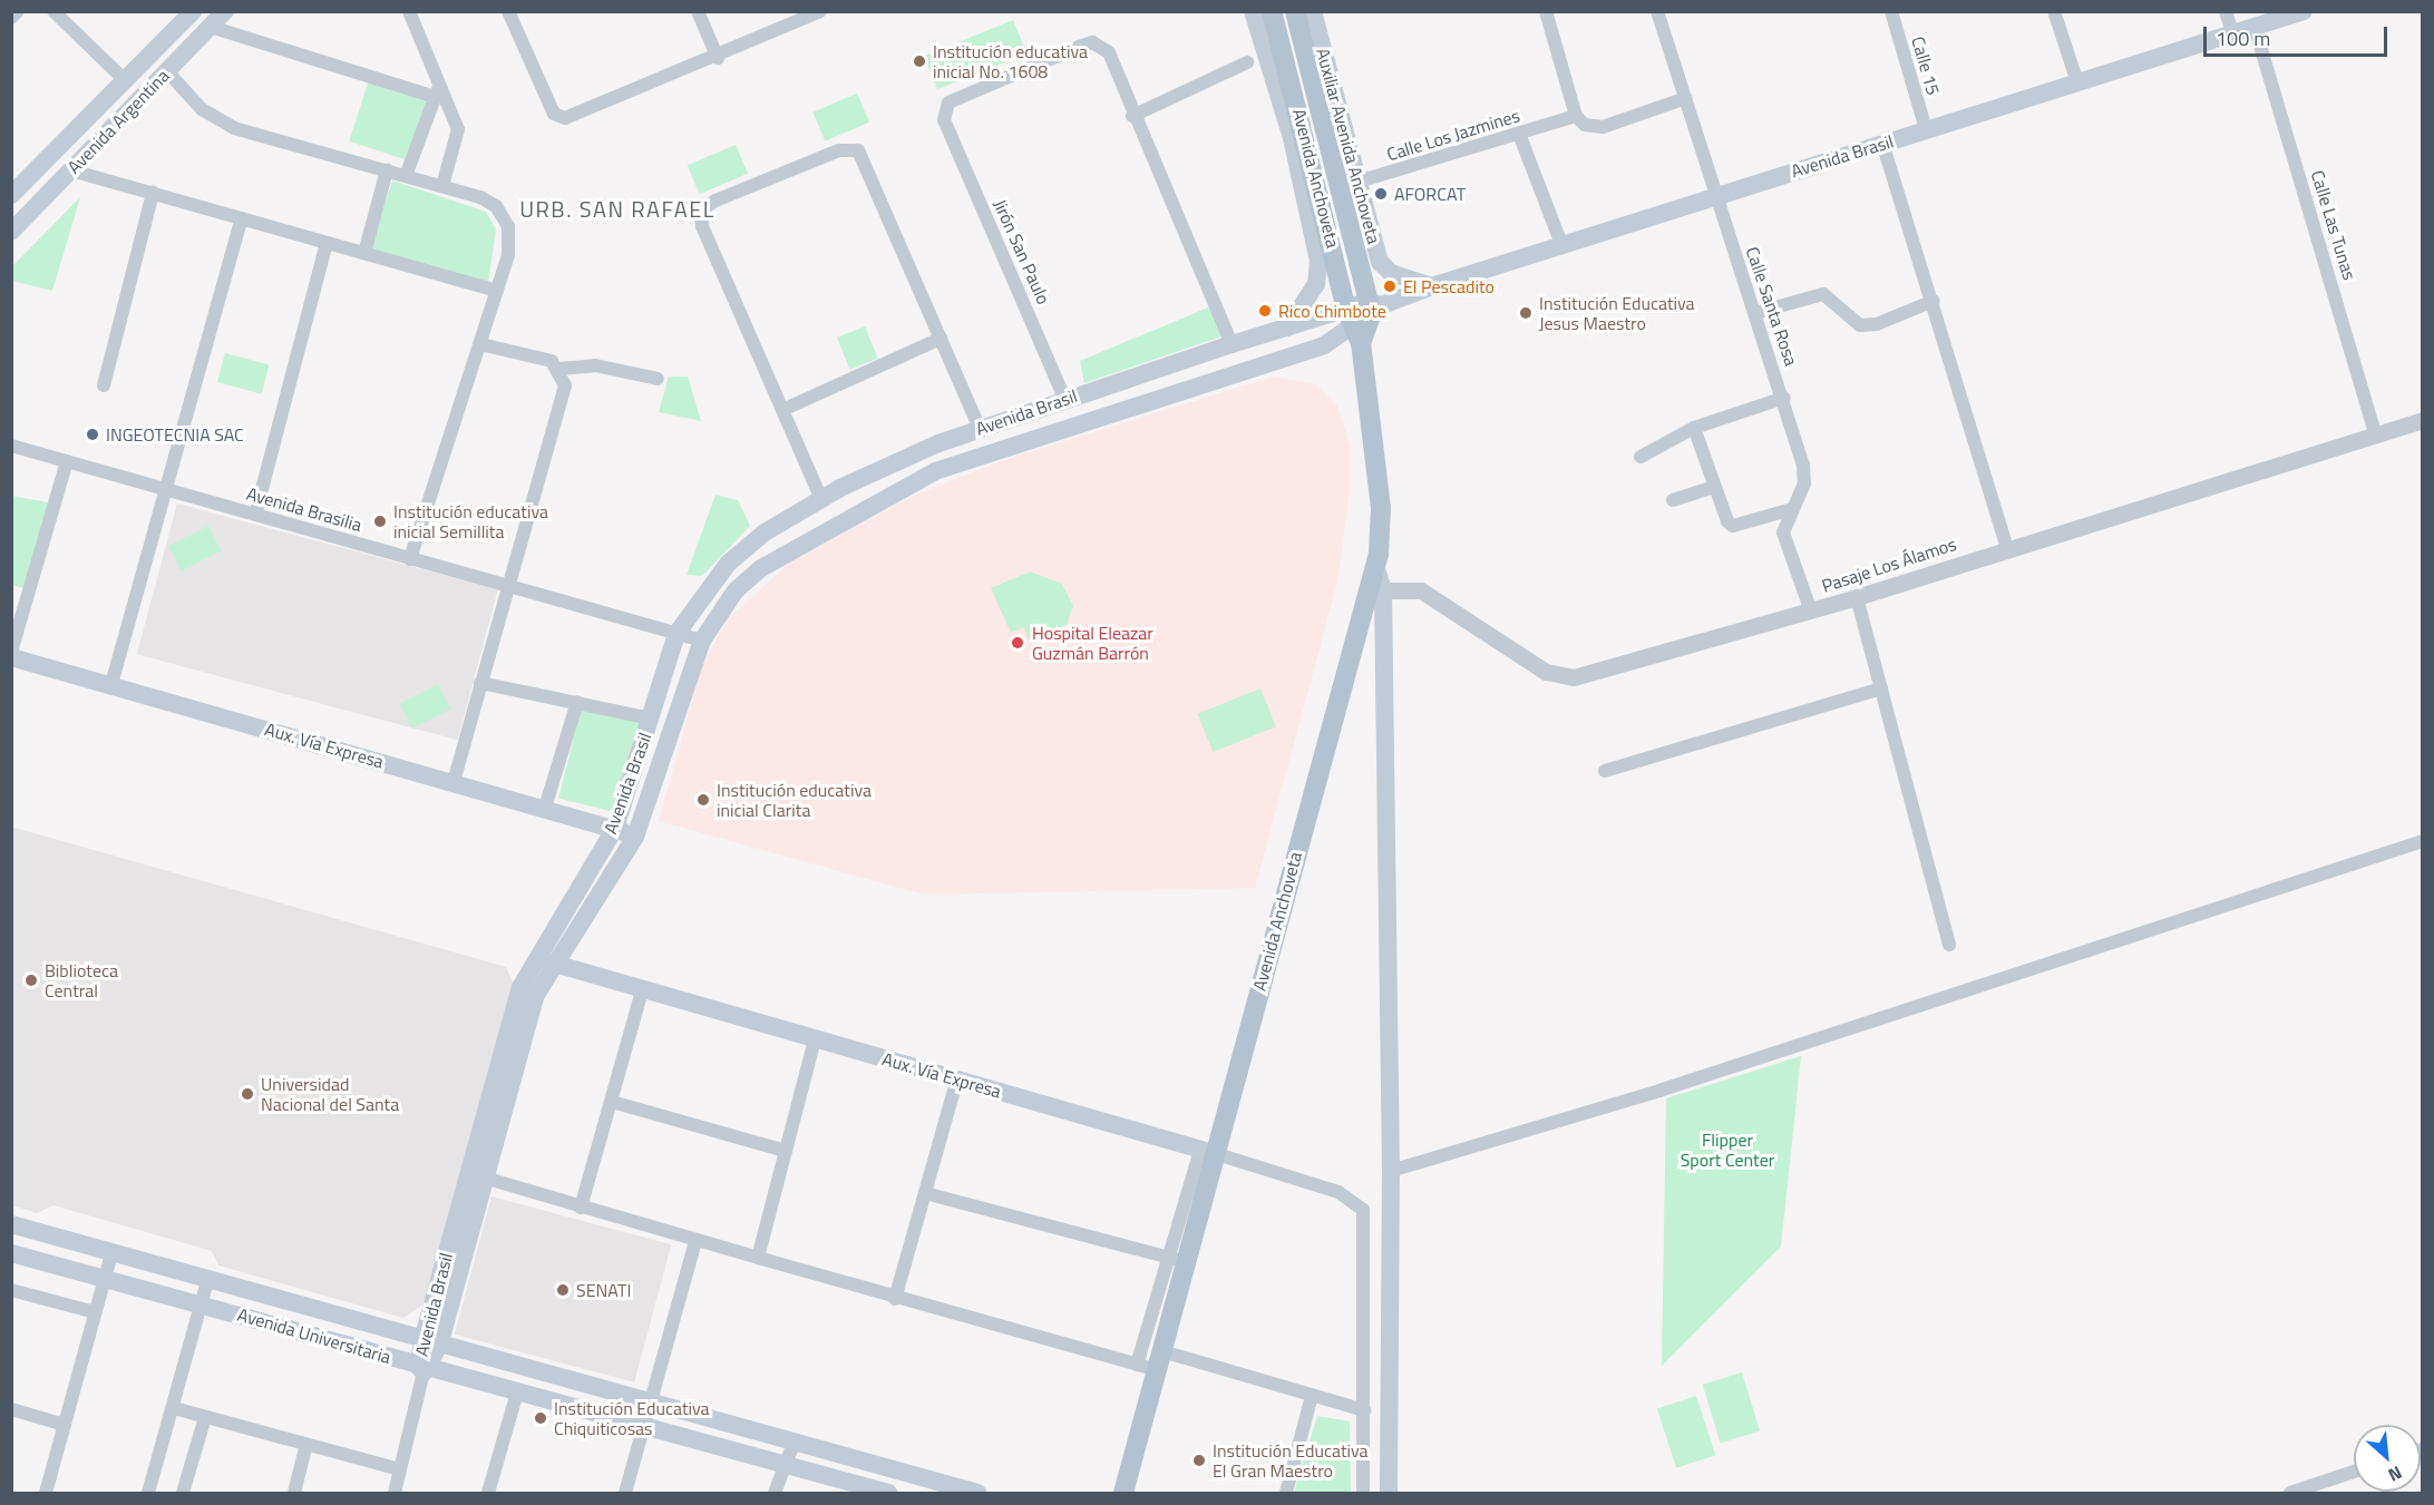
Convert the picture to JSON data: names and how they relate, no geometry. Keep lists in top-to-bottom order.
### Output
{
  "streets": {
    "main road": [
      "Avenida Argentina",
      "Auxiliar Avenida Anchoveta",
      "Avenida Brasil",
      "Avenida Anchoveta",
      "Aux. Vía Expresa",
      "Avenida Universitaria"
    ],
    "street": [
      "Calle 15",
      "Calle Los Jazmines",
      "Calle Las Tunas",
      "Jirón San Paulo",
      "Calle Santa Rosa",
      "Avenida Brasilia",
      "Pasaje Los Álamos"
    ]
  },
  "crossings": [
    ["Calle 15", "Avenida Brasil"],
    ["Calle Los Jazmines", "Auxiliar Avenida Anchoveta"],
    ["Calle Los Jazmines", "Avenida Anchoveta"],
    ["Auxiliar Avenida Anchoveta", "Avenida Brasil"],
    ["Auxiliar Avenida Anchoveta", "Avenida Anchoveta"],
    ["Avenida Brasil", "Avenida Anchoveta"],
    ["Avenida Brasil", "Calle Las Tunas"],
    ["Avenida Brasil", "Jirón San Paulo"],
    ["Avenida Brasil", "Calle Santa Rosa"],
    ["Avenida Brasil", "Avenida Brasilia"],
    ["Avenida Brasil", "Aux. Vía Expresa"],
    ["Avenida Brasil", "Avenida Universitaria"],
    ["Avenida Anchoveta", "Aux. Vía Expresa"],
    ["Calle Las Tunas", "Pasaje Los Álamos"],
    ["Calle Santa Rosa", "Pasaje Los Álamos"]
  ],
  "districts": ["URB. SAN RAFAEL"],
  "parks": ["Flipper Sport Center"],
  "places": [
    "Institución educativa inicial No. 1608",
    "AFORCAT",
    "El Pescadito",
    "Rico Chimbote",
    "Institución Educativa Jesus Maestro",
    "INGEOTECNIA SAC",
    "Institución educativa inicial Semillita",
    "Hospital Eleazar Guzmán Barrón",
    "Institución educativa inicial Clarita",
    "Biblioteca Central",
    "Universidad Nacional del Santa",
    "SENATI",
    "Institución Educativa Chiquiticosas",
    "Institución Educativa El Gran Maestro"
  ],
  "scale_bar": "100 m",
  "north": "bottom right"
}
